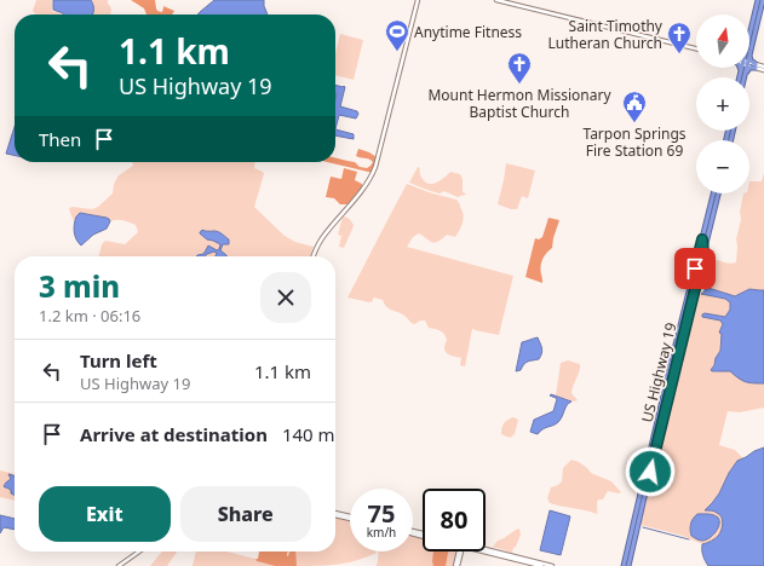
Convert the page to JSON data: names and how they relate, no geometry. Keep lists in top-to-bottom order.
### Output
{
  "streets": {
    "highway": ["US Highway 19"]
  },
  "places": {
    "sports": ["Anytime Fitness"],
    "church": ["Saint Timothy Lutheran Church", "Mount Hermon Missionary Baptist Church"],
    "public building": ["Tarpon Springs Fire Station 69"]
  },
  "north": "top",
  "page": {
    "map_buttons": ["+", "−"],
    "turn": ["1.1 km", "US Highway 19"],
    "then": "Then",
    "heading": ["3 min", "1.2 km · 06:16"],
    "list": [
      {
        "name": "Turn left",
        "note": "US Highway 19",
        "value": "1.1 km"
      },
      {
        "name": "Arrive at destination",
        "value": "140 m"
      }
    ],
    "buttons": ["Exit", "Share"],
    "speed": "75 km/h",
    "limit": "80"
  }
}
